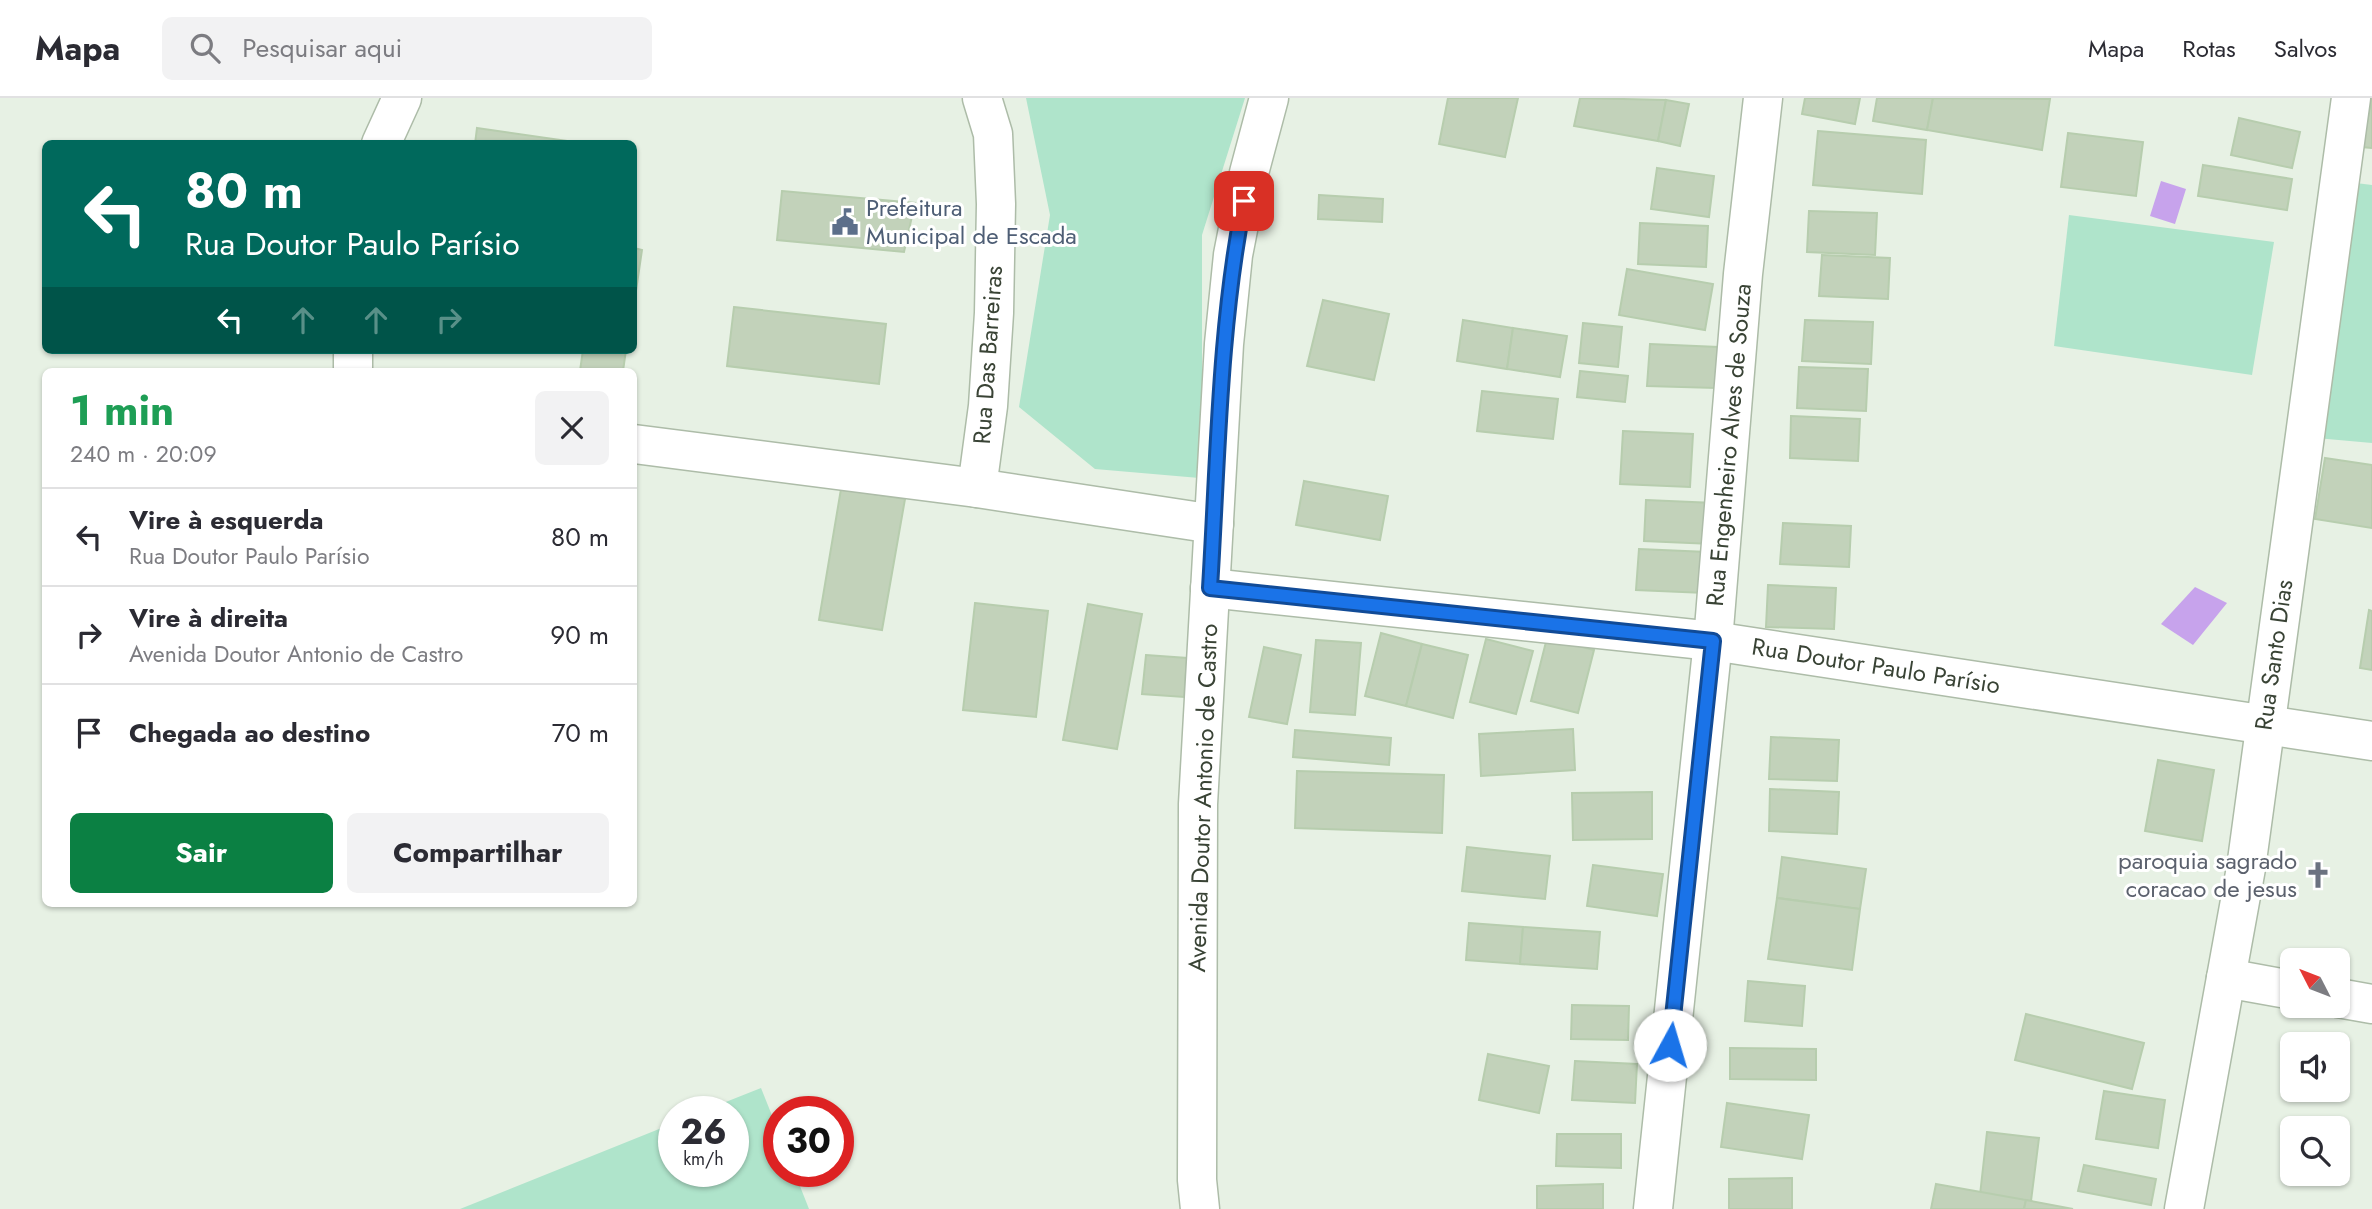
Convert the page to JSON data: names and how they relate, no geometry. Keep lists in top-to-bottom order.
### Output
{
  "streets": {
    "street": [
      "Rua Das Barreiras",
      "Rua Engenheiro Alves de Souza",
      "Rua Santo Dias",
      "Rua Doutor Paulo Parísio",
      "Avenida Doutor Antonio de Castro"
    ]
  },
  "crossings": [
    ["Rua Engenheiro Alves de Souza", "Rua Doutor Paulo Parísio"],
    ["Rua Santo Dias", "Rua Doutor Paulo Parísio"],
    ["Rua Doutor Paulo Parísio", "Avenida Doutor Antonio de Castro"]
  ],
  "places": {
    "public building": ["Prefeitura Municipal de Escada"],
    "church": ["paroquia sagrado coracao de jesus"]
  },
  "north": "top left",
  "page": {
    "header": "Mapa",
    "search": "Pesquisar aqui",
    "nav": ["Mapa", "Rotas", "Salvos"],
    "turn": ["80 m", "Rua Doutor Paulo Parísio"],
    "heading": ["1 min", "240 m · 20:09"],
    "list": [
      {
        "name": "Vire à esquerda",
        "note": "Rua Doutor Paulo Parísio",
        "value": "80 m"
      },
      {
        "name": "Vire à direita",
        "note": "Avenida Doutor Antonio de Castro",
        "value": "90 m"
      },
      {
        "name": "Chegada ao destino",
        "value": "70 m"
      }
    ],
    "buttons": ["Sair", "Compartilhar"],
    "speed": "26 km/h",
    "limit": "30"
  }
}
